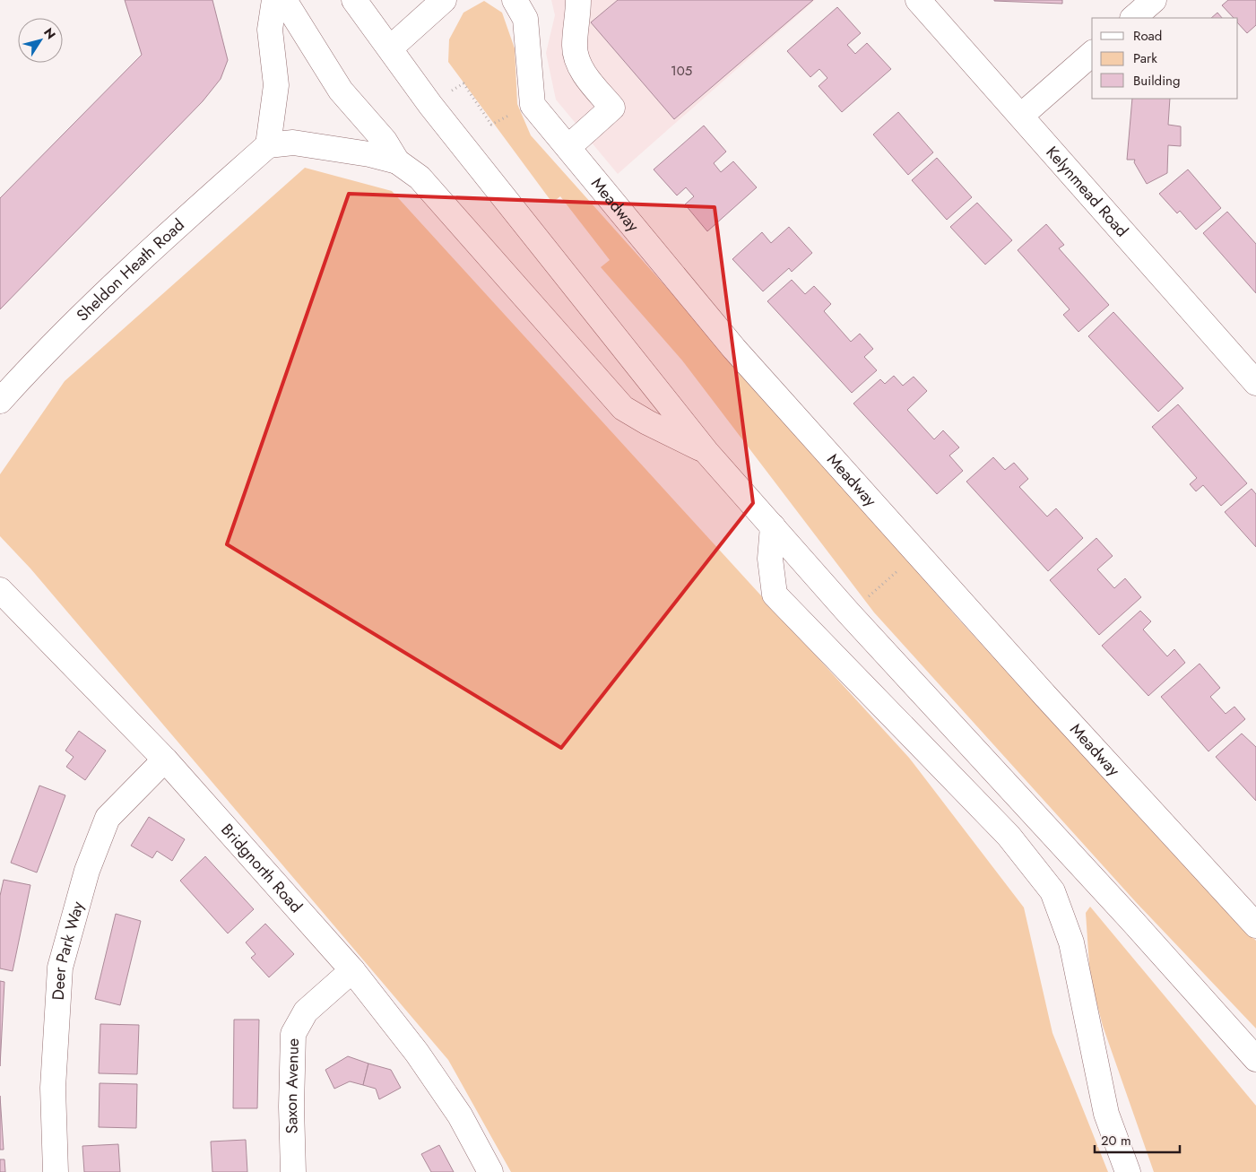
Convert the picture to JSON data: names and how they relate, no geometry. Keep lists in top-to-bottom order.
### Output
{
  "streets": {
    "street": [
      "Kelynmead Road",
      "Meadway",
      "Sheldon Heath Road",
      "Bridgnorth Road",
      "Deer Park Way",
      "Saxon Avenue"
    ]
  },
  "crossings": [
    ["Bridgnorth Road", "Deer Park Way"],
    ["Bridgnorth Road", "Saxon Avenue"]
  ],
  "house_numbers": ["105"],
  "legend": ["Road", "Park", "Building"],
  "scale_bar": "20 m",
  "north": "top right"
}
